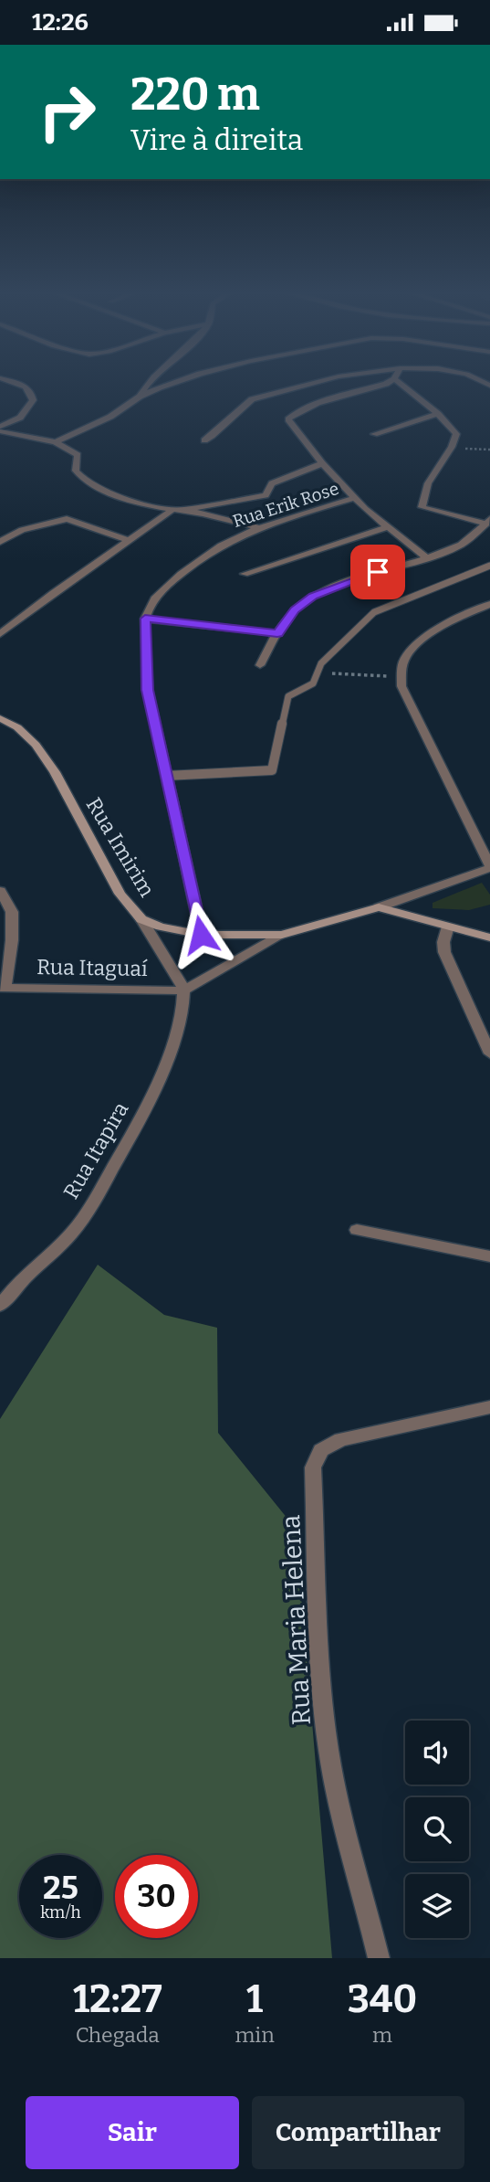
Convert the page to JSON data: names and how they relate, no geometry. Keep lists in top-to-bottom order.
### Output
{
  "streets": {
    "street": [
      "Rua Erik Rose",
      "Rua Imirim",
      "Rua Itaguaí",
      "Rua Itapira",
      "Rua Maria Helena"
    ]
  },
  "crossings": [
    ["Rua Itaguaí", "Rua Itapira"]
  ],
  "page": {
    "status": "12:26",
    "turn": ["220 m", "Vire à direita"],
    "speed": "25 km/h",
    "limit": "30",
    "eta": [
      "12:27",
      "Chegada",
      "1",
      "min",
      "340",
      "m"
    ],
    "buttons": ["Sair", "Compartilhar"]
  }
}
